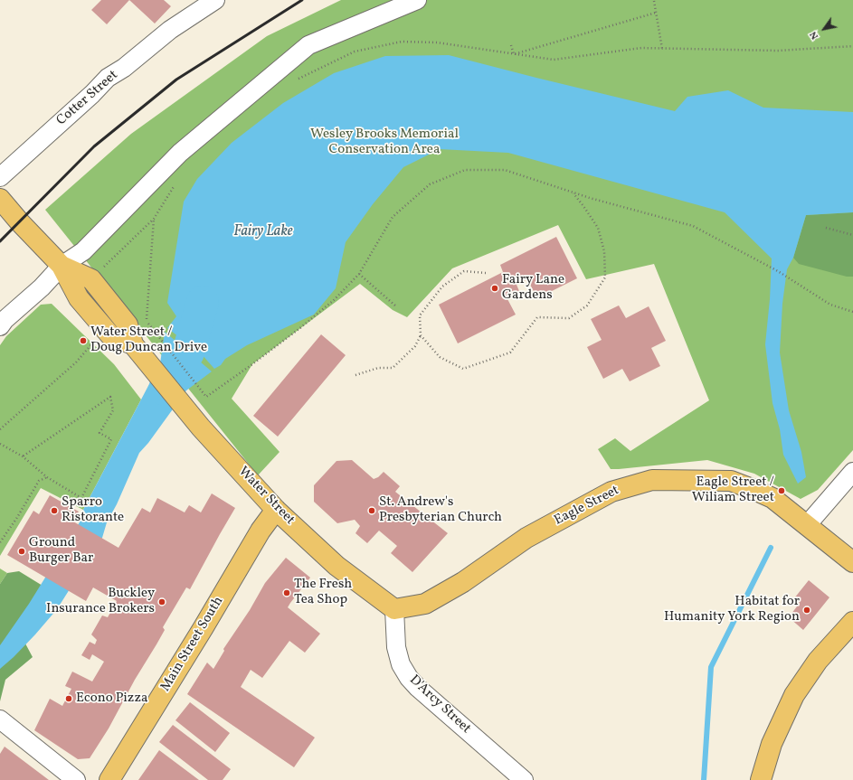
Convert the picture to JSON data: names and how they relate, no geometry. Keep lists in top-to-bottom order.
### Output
{
  "streets": {
    "main road": ["Water Street", "Eagle Street", "Main Street South"],
    "street": ["Cotter Street", "D'Arcy Street"]
  },
  "crossings": [
    ["Water Street", "Eagle Street"],
    ["Water Street", "Main Street South"],
    ["Water Street", "D'Arcy Street"],
    ["Eagle Street", "D'Arcy Street"]
  ],
  "water": ["Fairy Lake"],
  "parks": ["Wesley Brooks Memorial Conservation Area"],
  "places": [
    "Fairy Lane Gardens",
    "Water Street / Doug Duncan Drive",
    "Eagle Street / Wiliam Street",
    "Sparro Ristorante",
    "St. Andrew's Presbyterian Church",
    "Ground Burger Bar",
    "The Fresh Tea Shop",
    "Buckley Insurance Brokers",
    "Habitat for Humanity York Region",
    "Econo Pizza"
  ],
  "north": "bottom left"
}
